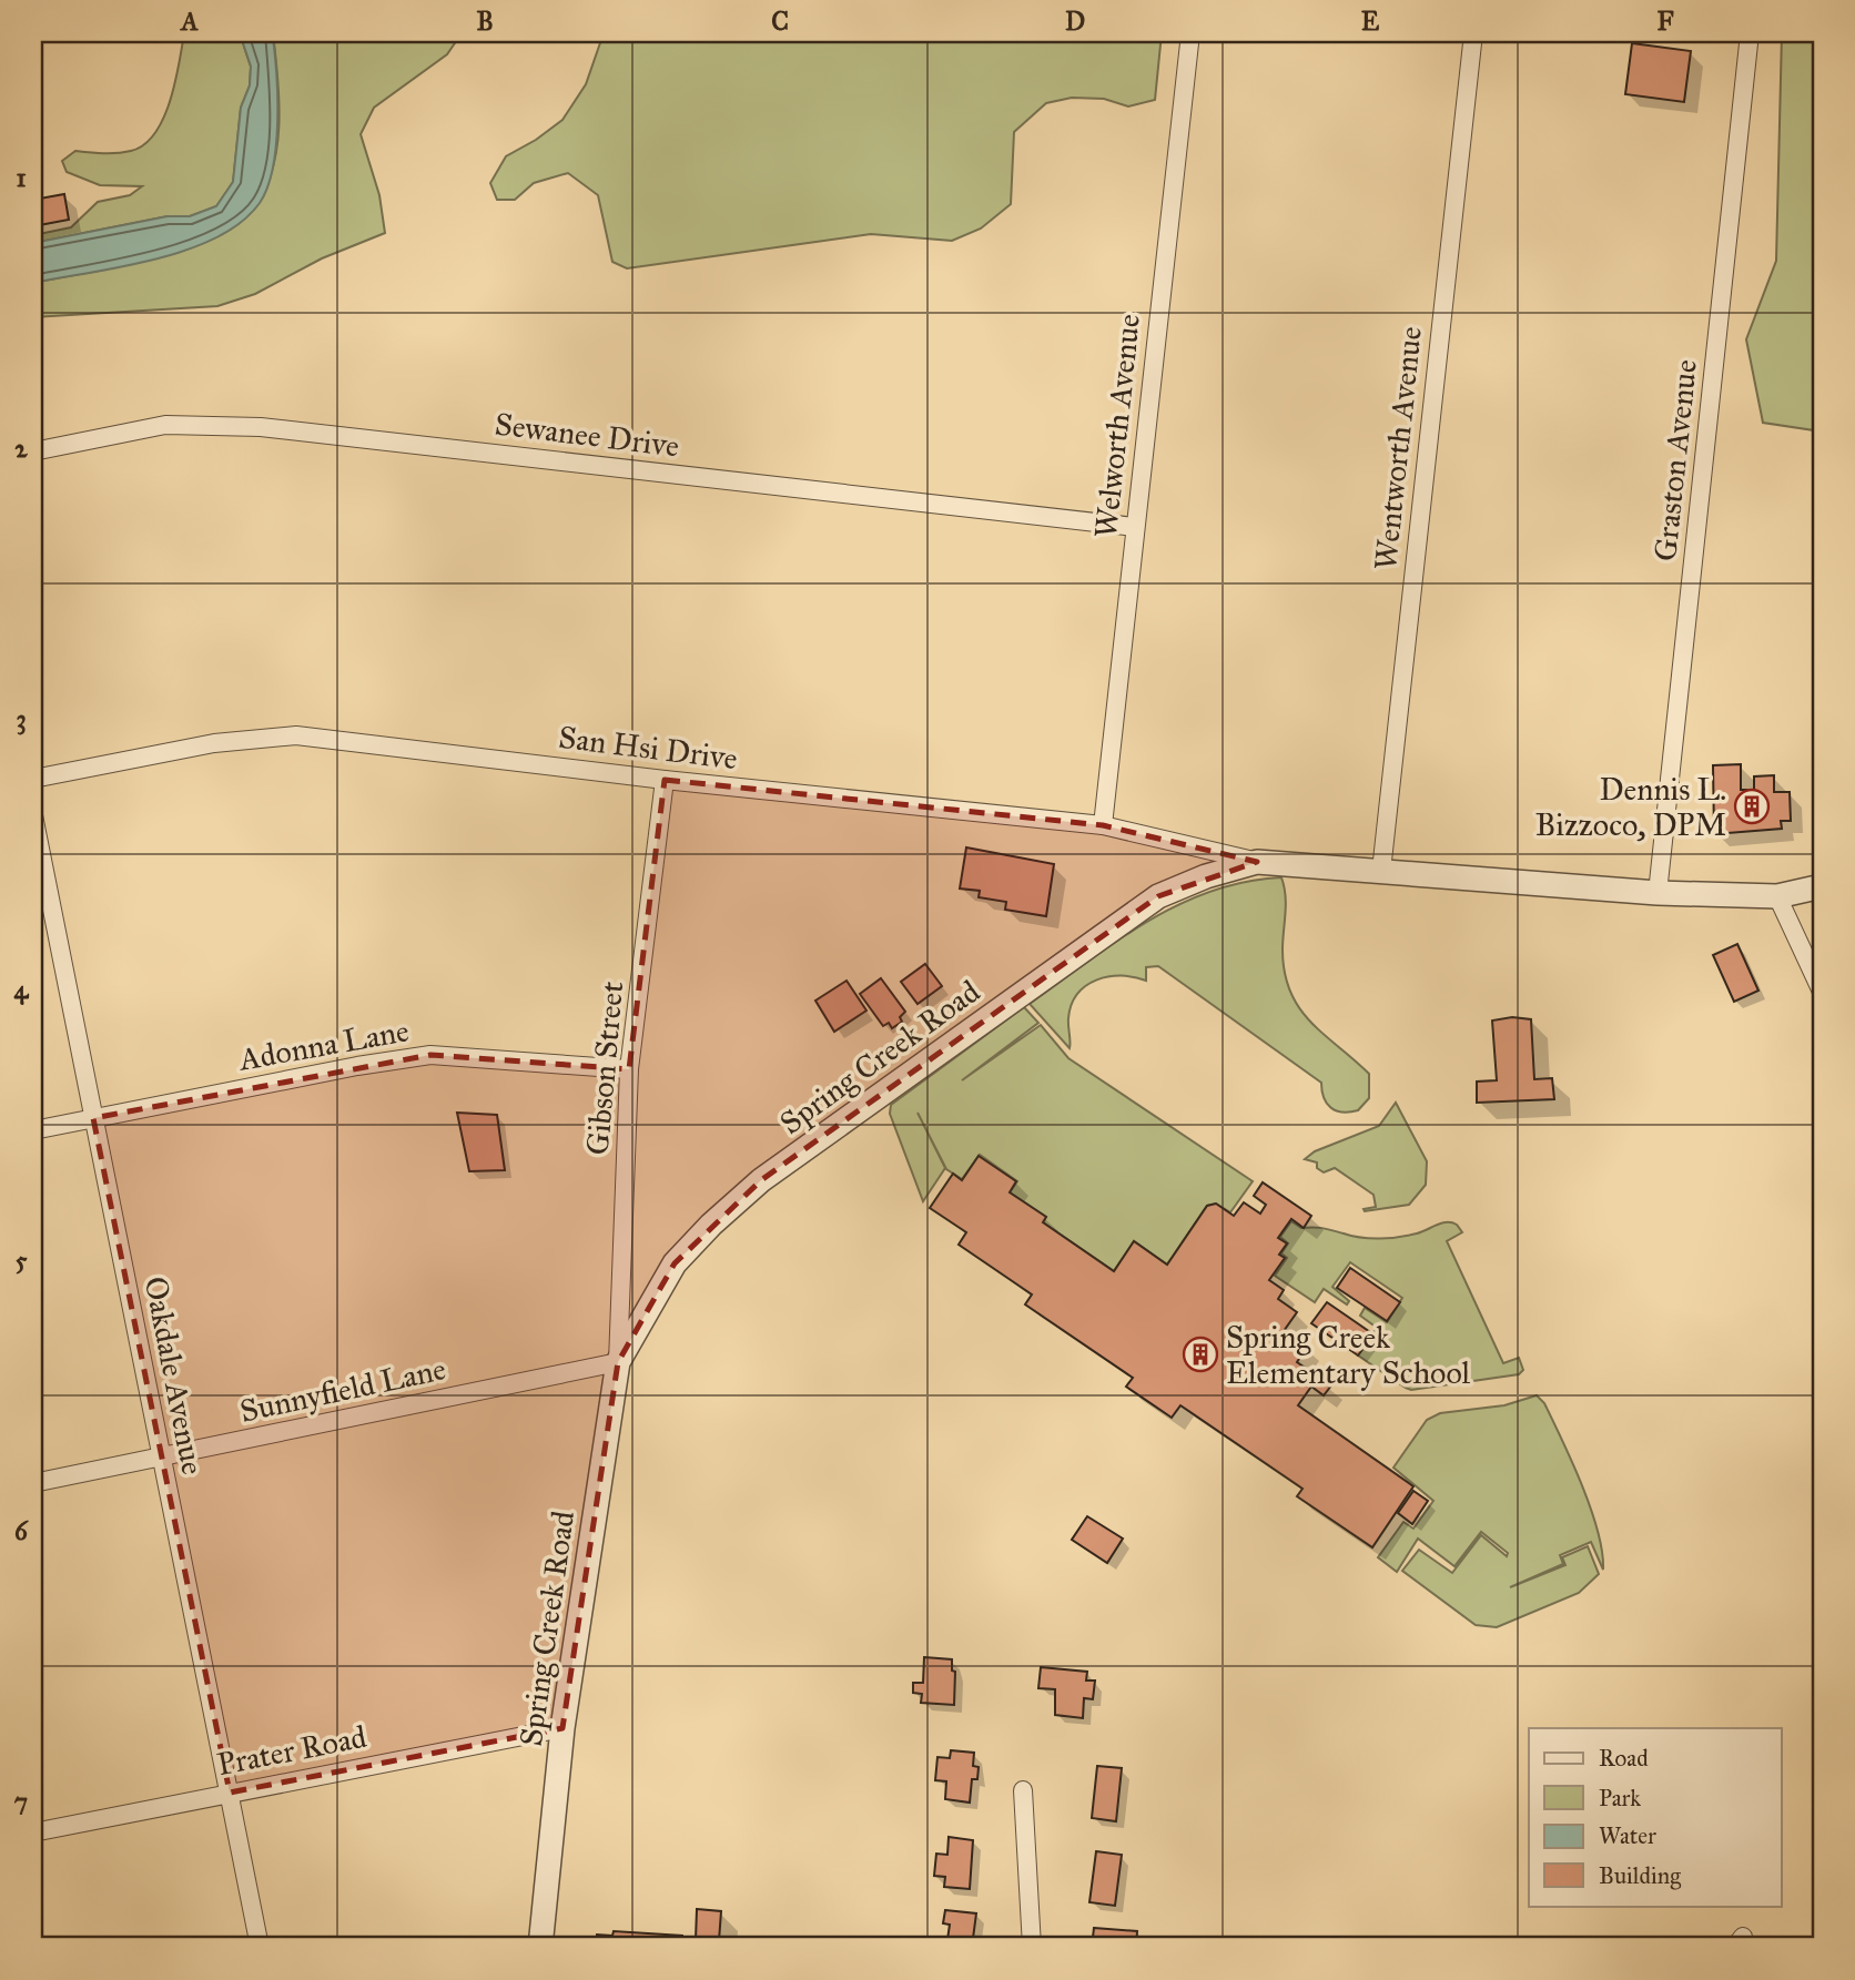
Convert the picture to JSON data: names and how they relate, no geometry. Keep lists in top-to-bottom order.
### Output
{
  "streets": {
    "street": [
      "Welworth Avenue",
      "Sewanee Drive",
      "Wentworth Avenue",
      "Graston Avenue",
      "San Hsi Drive",
      "Adonna Lane",
      "Spring Creek Road",
      "Gibson Street",
      "Oakdale Avenue",
      "Sunnyfield Lane",
      "Prater Road"
    ]
  },
  "crossings": [
    ["Welworth Avenue", "Sewanee Drive"],
    ["Welworth Avenue", "San Hsi Drive"],
    ["Wentworth Avenue", "Spring Creek Road"],
    ["Graston Avenue", "Spring Creek Road"],
    ["San Hsi Drive", "Spring Creek Road"],
    ["San Hsi Drive", "Gibson Street"],
    ["Adonna Lane", "Gibson Street"],
    ["Adonna Lane", "Oakdale Avenue"],
    ["Spring Creek Road", "Gibson Street"],
    ["Spring Creek Road", "Sunnyfield Lane"],
    ["Spring Creek Road", "Prater Road"],
    ["Gibson Street", "Sunnyfield Lane"],
    ["Oakdale Avenue", "Sunnyfield Lane"],
    ["Oakdale Avenue", "Prater Road"]
  ],
  "places": {
    "building": ["Dennis L. Bizzoco, DPM", "Spring Creek Elementary School"]
  },
  "legend": [
    "Road",
    "Park",
    "Water",
    "Building"
  ],
  "grid": {
    "columns": [
      "A",
      "B",
      "C",
      "D",
      "E",
      "F"
    ],
    "rows": [
      "1",
      "2",
      "3",
      "4",
      "5",
      "6",
      "7"
    ]
  }
}
